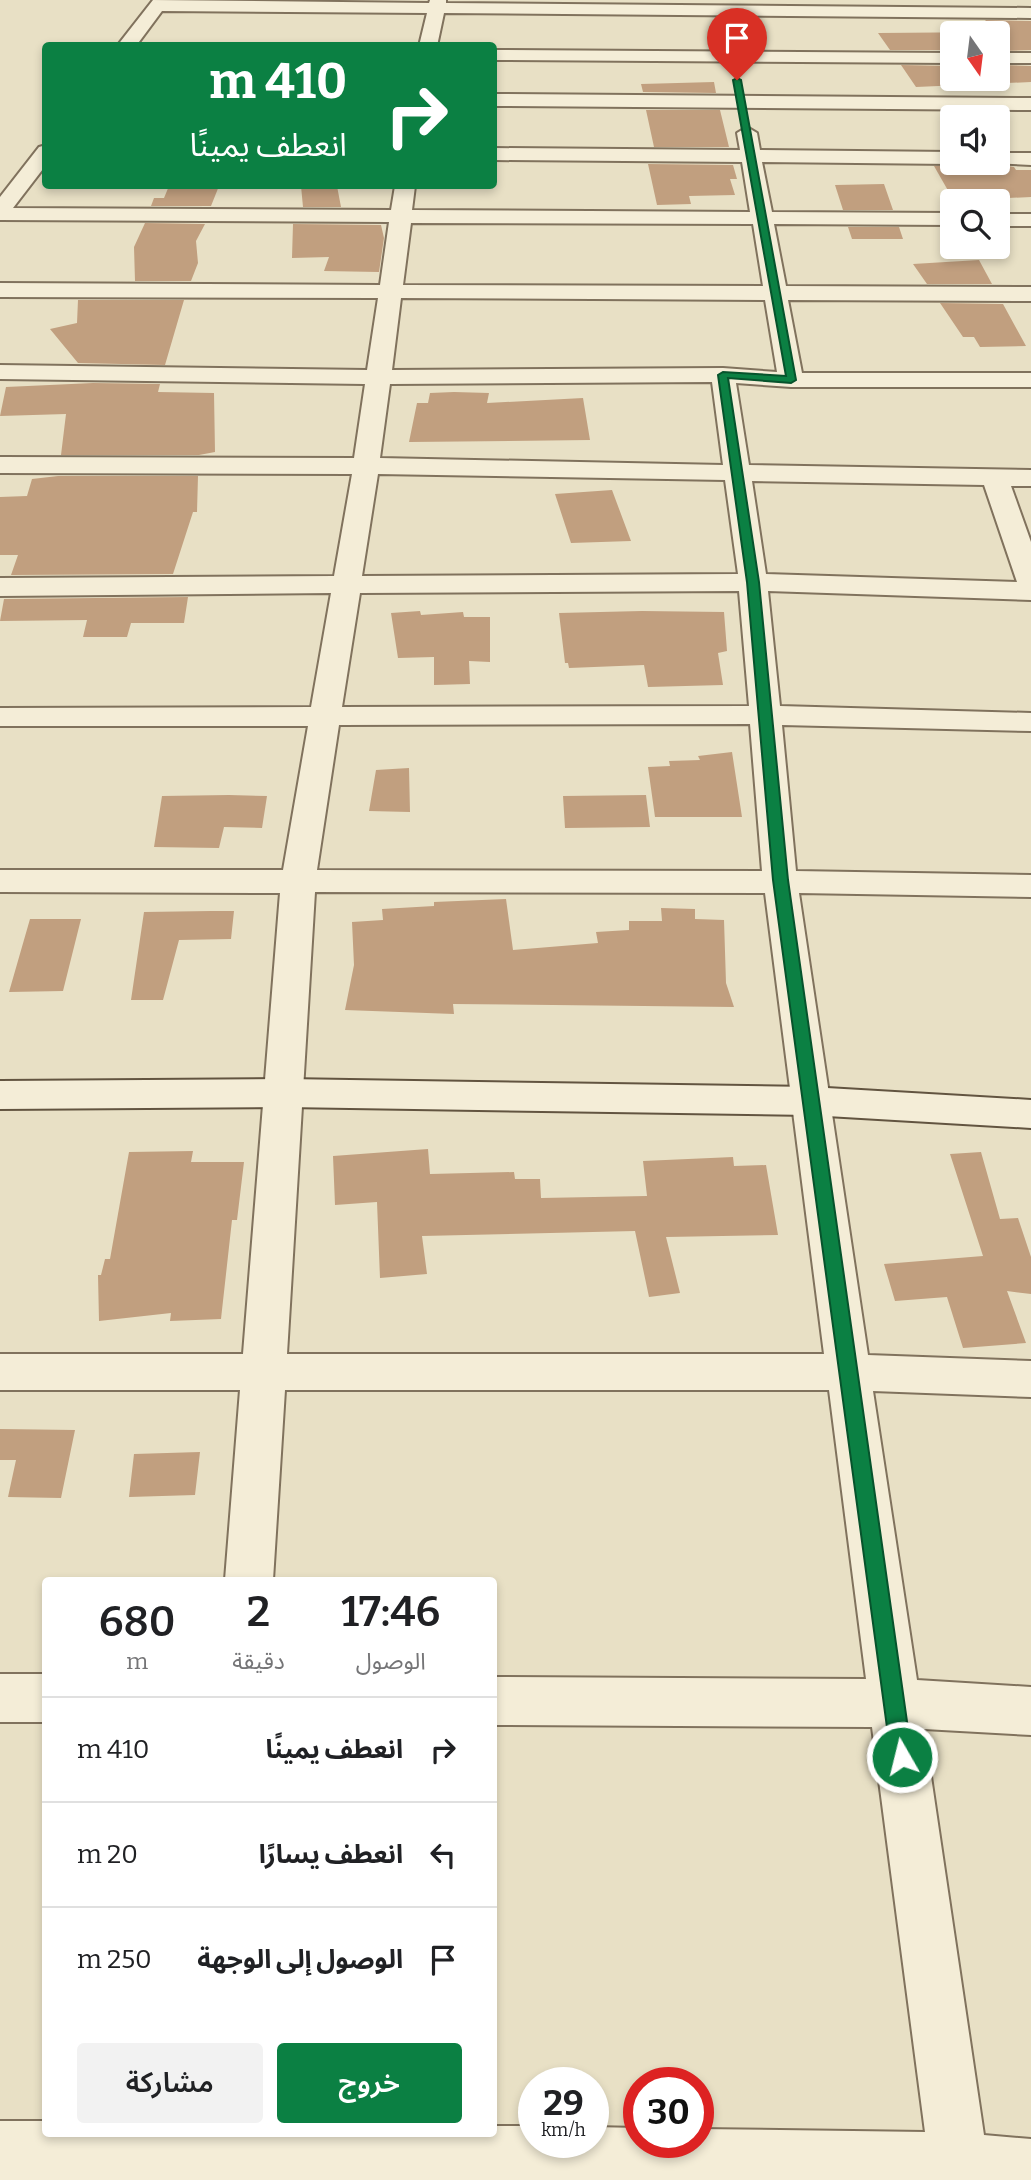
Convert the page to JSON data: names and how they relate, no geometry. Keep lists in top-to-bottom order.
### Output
{
  "north": "bottom",
  "page": {
    "turn": ["410 m", "انعطف يمينًا"],
    "eta": [
      "17:46",
      "الوصول",
      "2",
      "دقيقة",
      "680",
      "m"
    ],
    "list": [
      {
        "name": "انعطف يمينًا",
        "value": "410 m"
      },
      {
        "name": "انعطف يسارًا",
        "value": "20 m"
      },
      {
        "name": "الوصول إلى الوجهة",
        "value": "250 m"
      }
    ],
    "buttons": ["خروج", "مشاركة"],
    "speed": "29 km/h",
    "limit": "30"
  }
}
